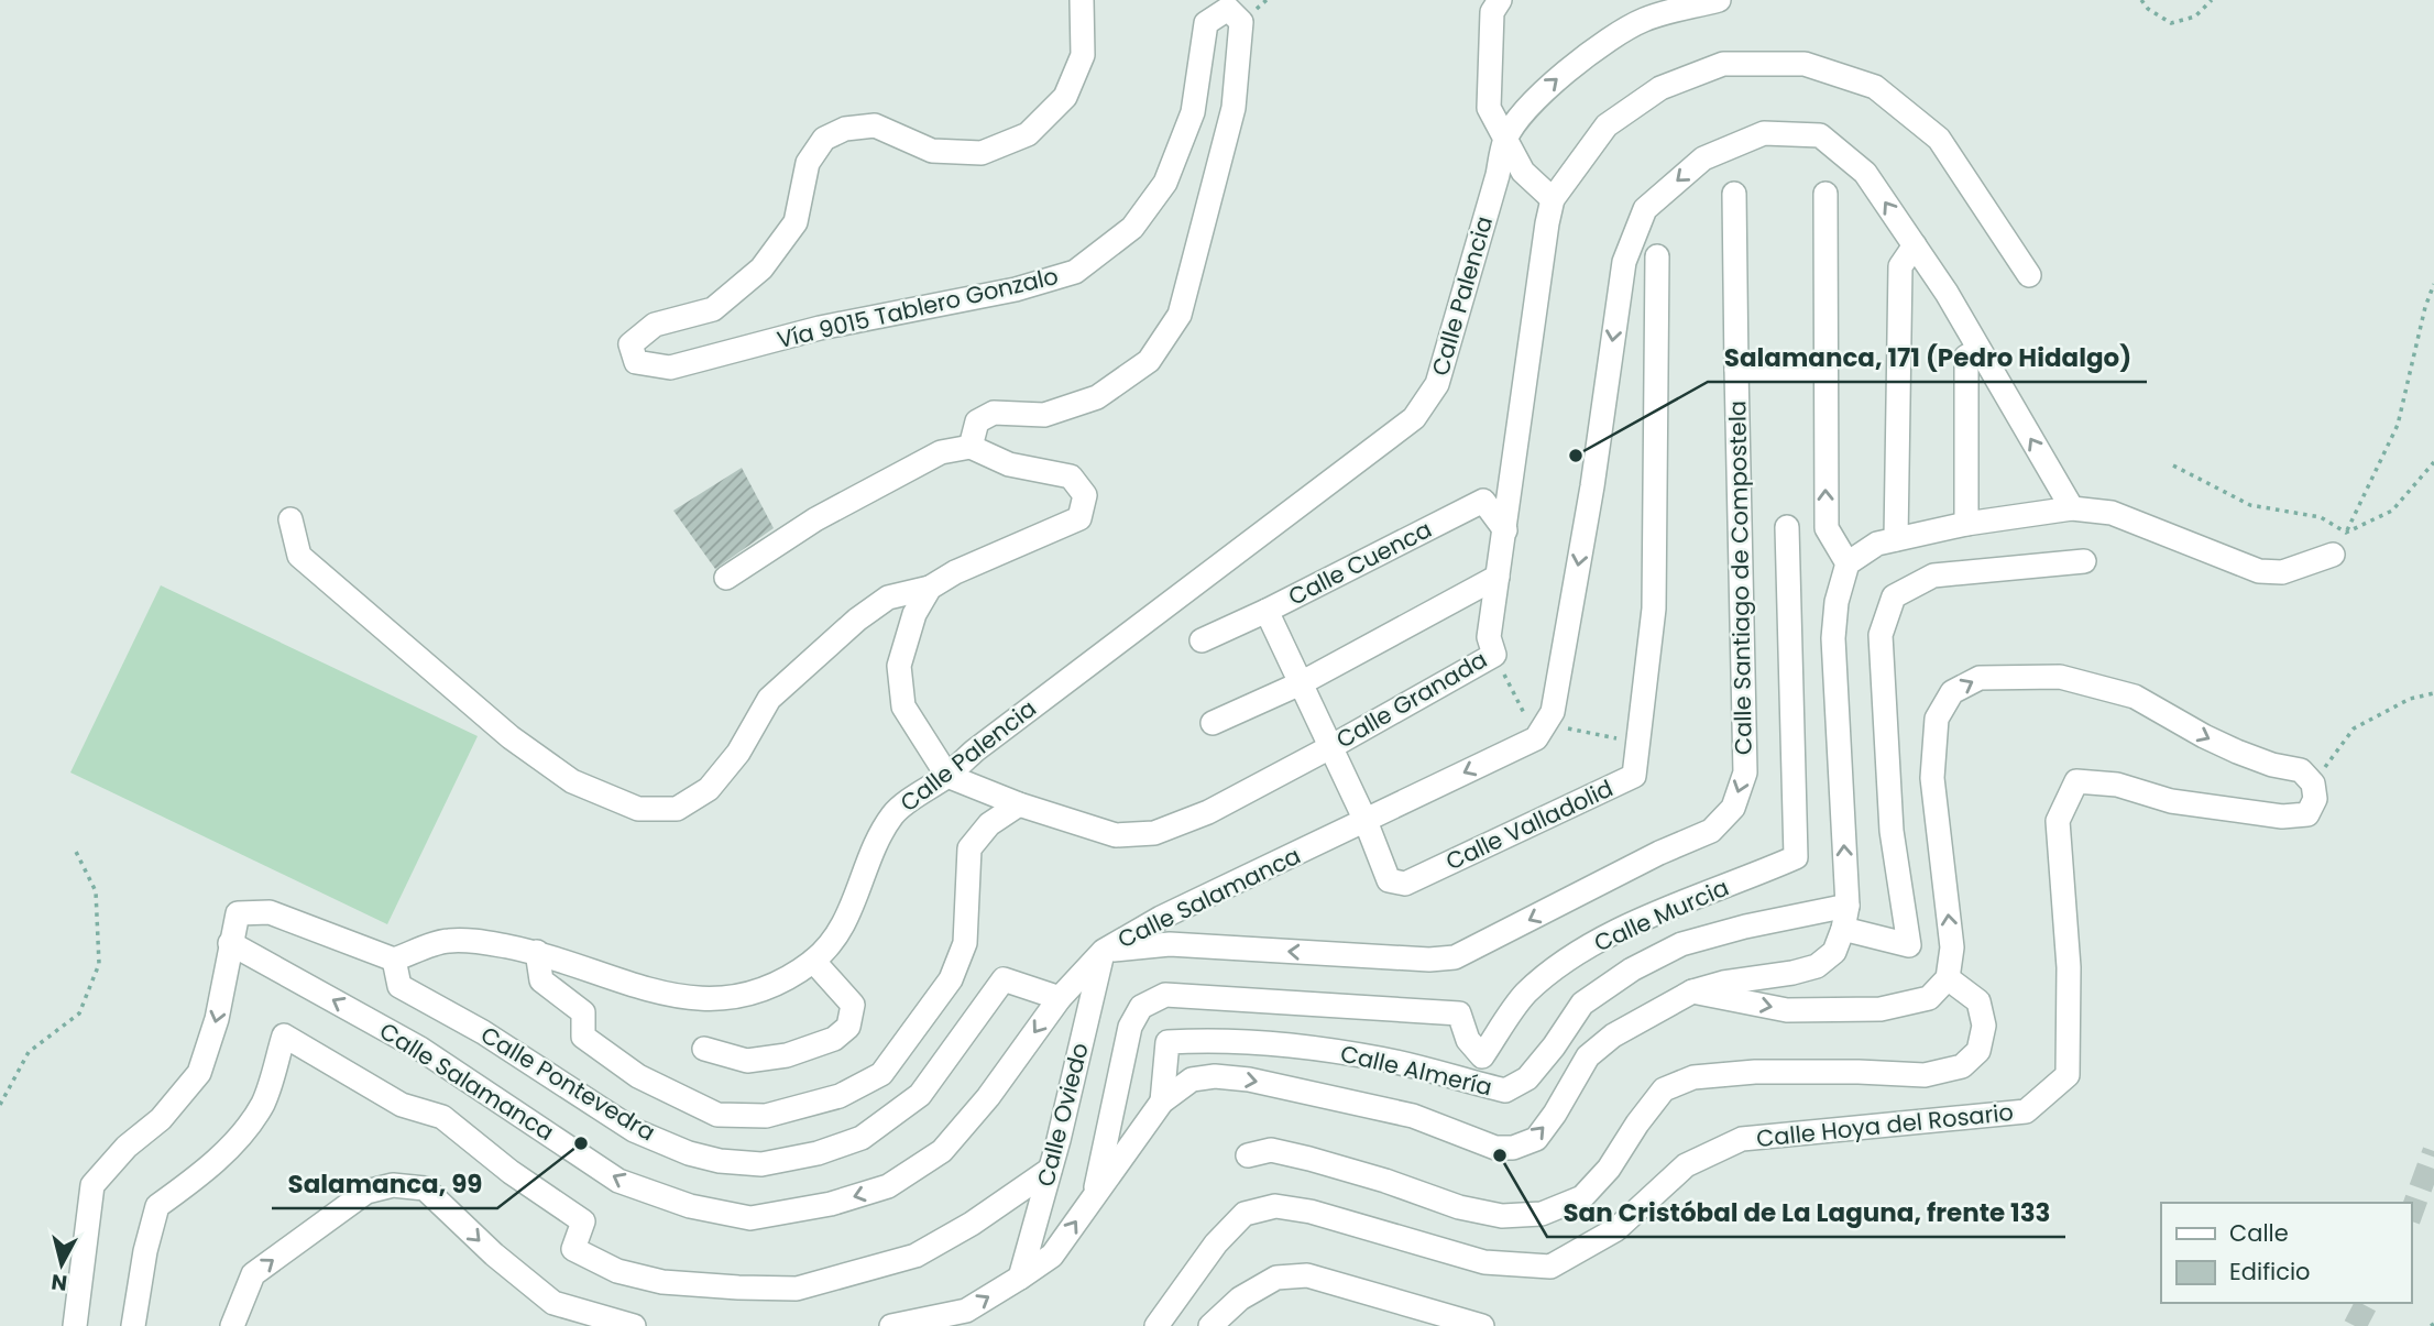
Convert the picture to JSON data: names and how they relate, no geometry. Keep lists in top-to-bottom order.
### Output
{
  "streets": {
    "street": [
      "Calle Palencia",
      "Vía 9015 Tablero Gonzalo",
      "Calle Cuenca",
      "Calle Santiago de Compostela",
      "Calle Granada",
      "Calle Valladolid",
      "Calle Salamanca",
      "Calle Murcia",
      "Calle Almería",
      "Calle Pontevedra",
      "Calle Oviedo",
      "Calle Hoya del Rosario"
    ]
  },
  "crossings": [
    ["Calle Palencia", "Calle Granada"],
    ["Calle Palencia", "Calle Pontevedra"],
    ["Calle Cuenca", "Calle Granada"],
    ["Calle Cuenca", "Calle Valladolid"],
    ["Calle Santiago de Compostela", "Calle Salamanca"],
    ["Calle Santiago de Compostela", "Calle Oviedo"],
    ["Calle Granada", "Calle Valladolid"],
    ["Calle Valladolid", "Calle Salamanca"],
    ["Calle Salamanca", "Calle Pontevedra"],
    ["Calle Salamanca", "Calle Oviedo"]
  ],
  "one_way": ["Calle Salamanca"],
  "places": ["Salamanca, 171 (Pedro Hidalgo)", "Salamanca, 99", "San Cristóbal de La Laguna, frente 133"],
  "legend": ["Calle", "Edificio"],
  "north": "bottom"
}
